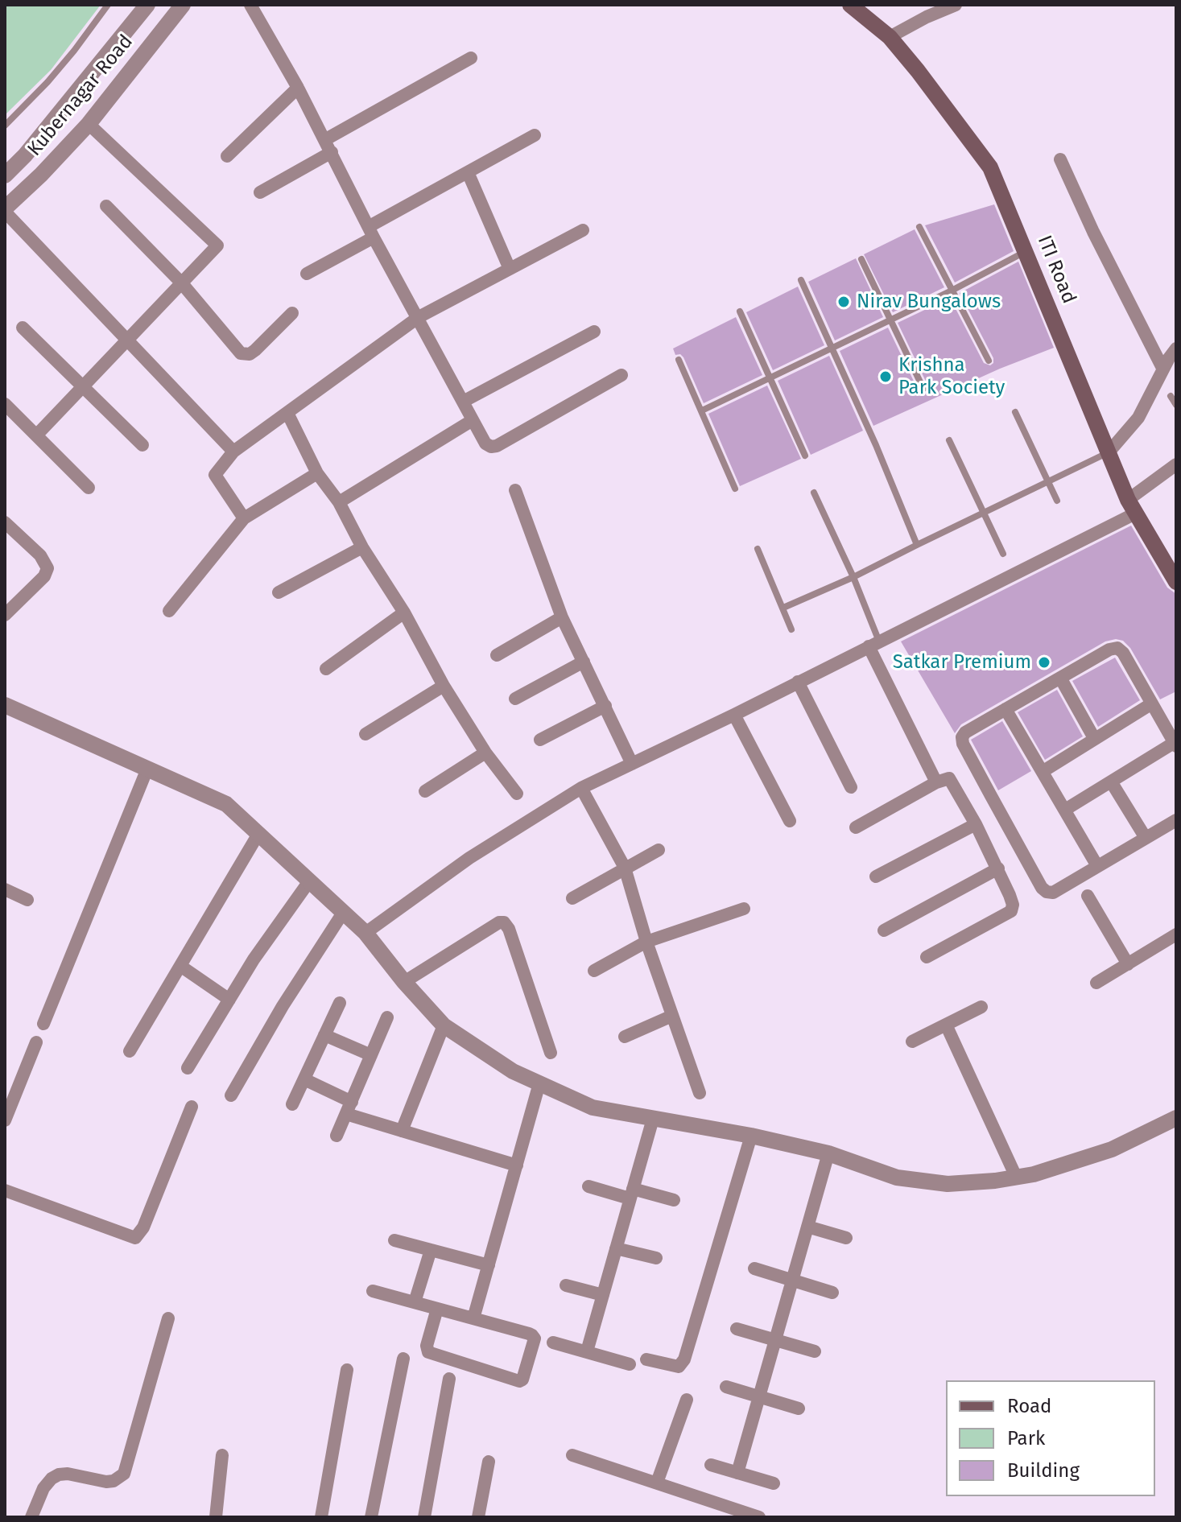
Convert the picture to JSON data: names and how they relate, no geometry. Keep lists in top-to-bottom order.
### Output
{
  "streets": {
    "main road": ["ITI Road"],
    "street": ["Kubernagar Road"]
  },
  "places": ["Nirav Bungalows", "Krishna Park Society", "Satkar Premium"],
  "legend": ["Road", "Park", "Building"]
}
